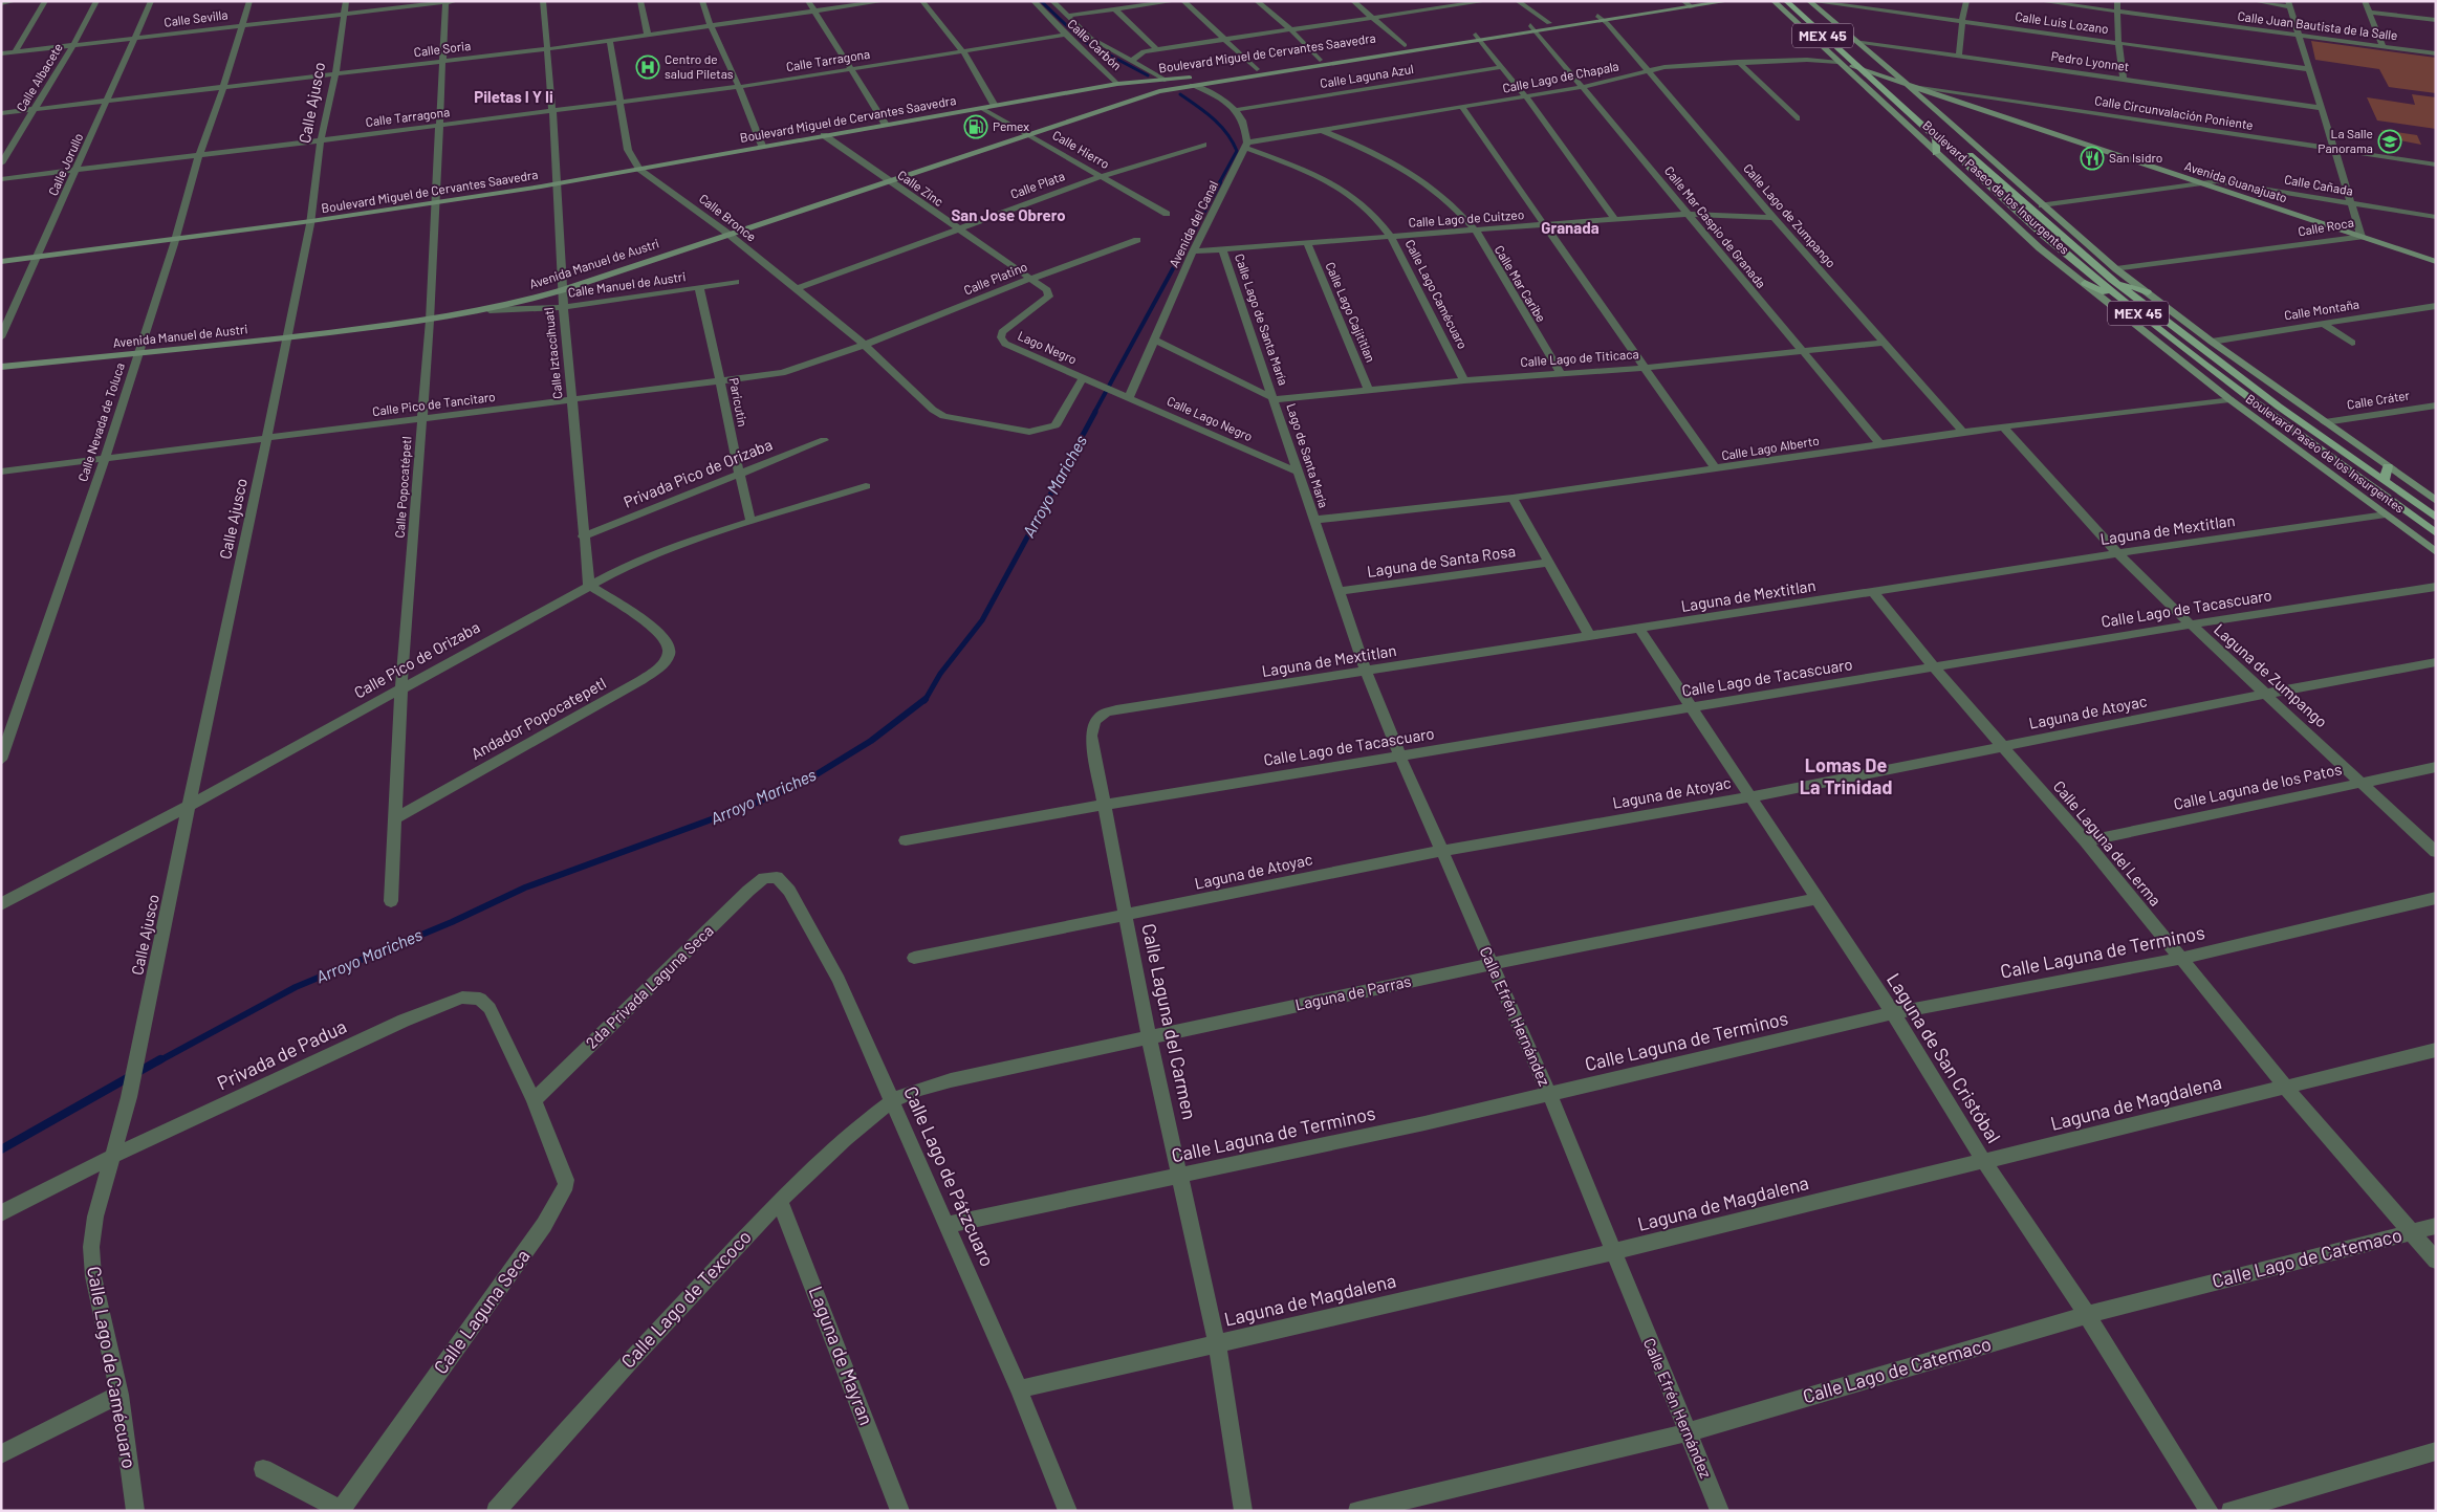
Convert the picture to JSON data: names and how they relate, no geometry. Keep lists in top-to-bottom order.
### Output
{
  "streets": {
    "main road": [
      "MEX 45",
      "Boulevard Miguel de Cervantes Saavedra",
      "Calle Lago de Chapala",
      "Avenida Guanajuato",
      "Boulevard Paseo de los Insurgentes",
      "Avenida Manuel de Austri"
    ],
    "street": [
      "Calle Sevilla",
      "Calle Luis Lozano",
      "Calle Juan Bautista de la Salle",
      "Calle Carbón",
      "Calle Soria",
      "Calle Tarragona",
      "Pedro Lyonnet",
      "Calle Laguna Azul",
      "Calle Albacete",
      "Calle Ajusco",
      "Calle Circunvalación Poniente",
      "Calle Hierro",
      "Calle Jorullo",
      "Calle Plata",
      "Calle Cañada",
      "Calle Zinc",
      "Calle Lago de Zumpango",
      "Calle Bronce",
      "Calle Lago de Cuitzeo",
      "Avenida del Canal",
      "Calle Mar Caspio de Granada",
      "Calle Roca",
      "Calle Platino",
      "Calle Mar Caribe",
      "Calle Manuel de Austri",
      "Calle Lago Camécuaro",
      "Calle Montaña",
      "Calle Lago Cajititlan",
      "Calle Lago de Santa María",
      "Lago Negro",
      "Calle Iztaccíhuatl",
      "Calle Lago de Titicaca",
      "Calle Cráter",
      "Paricutin",
      "Calle Pico de Tancitaro",
      "Calle Lago Negro",
      "Calle Nevada de Toluca",
      "Calle Lago Alberto",
      "Lago de Santa María",
      "Privada Pico de Orizaba",
      "Calle Popocatépetl",
      "Laguna de Mextitlan",
      "Laguna de Santa Rosa",
      "Calle Lago de Tacascuaro",
      "Calle Pico de Orizaba",
      "Laguna de Zumpango",
      "Laguna de Atoyac",
      "Andador Popocatepetl",
      "Calle Laguna de los Patos",
      "Calle Laguna del Lerma",
      "Calle Laguna de Terminos",
      "2da Privada Laguna Seca",
      "Laguna de Parras",
      "Calle Efrén Hernández",
      "Calle Laguna del Carmen",
      "Privada de Padua",
      "Laguna de San Cristóbal",
      "Laguna de Magdalena",
      "Calle Lago de Pátzcuaro",
      "Calle Lago de Catemaco",
      "Calle Lago de Texcoco",
      "Calle Laguna Seca",
      "Laguna de Mayran",
      "Calle Lago de Camécuaro"
    ]
  },
  "crossings": [
    ["Calle Sevilla", "Calle Albacete"],
    ["Calle Sevilla", "Calle Ajusco"],
    ["Calle Sevilla", "Calle Jorullo"],
    ["Calle Sevilla", "Calle Nevada de Toluca"],
    ["Calle Sevilla", "Calle Popocatépetl"],
    ["Calle Luis Lozano", "Boulevard Paseo de los Insurgentes"],
    ["Calle Luis Lozano", "Calle Roca"],
    ["Calle Juan Bautista de la Salle", "Calle Roca"],
    ["Calle Carbón", "Boulevard Miguel de Cervantes Saavedra"],
    ["Calle Carbón", "Calle Tarragona"],
    ["Calle Soria", "Calle Albacete"],
    ["Calle Soria", "Calle Ajusco"],
    ["Calle Soria", "Calle Jorullo"],
    ["Calle Soria", "Calle Bronce"],
    ["Calle Soria", "Calle Iztaccíhuatl"],
    ["Calle Soria", "Calle Nevada de Toluca"],
    ["Calle Soria", "Calle Popocatépetl"],
    ["Boulevard Miguel de Cervantes Saavedra", "Calle Ajusco"],
    ["Boulevard Miguel de Cervantes Saavedra", "Calle Hierro"],
    ["Boulevard Miguel de Cervantes Saavedra", "Calle Jorullo"],
    ["Boulevard Miguel de Cervantes Saavedra", "Calle Zinc"],
    ["Boulevard Miguel de Cervantes Saavedra", "Calle Lago de Zumpango"],
    ["Boulevard Miguel de Cervantes Saavedra", "Calle Bronce"],
    ["Boulevard Miguel de Cervantes Saavedra", "Calle Mar Caspio de Granada"],
    ["Boulevard Miguel de Cervantes Saavedra", "Avenida Manuel de Austri"],
    ["Boulevard Miguel de Cervantes Saavedra", "Calle Iztaccíhuatl"],
    ["Boulevard Miguel de Cervantes Saavedra", "Calle Nevada de Toluca"],
    ["Boulevard Miguel de Cervantes Saavedra", "Calle Popocatépetl"],
    ["Calle Tarragona", "Calle Ajusco"],
    ["Calle Tarragona", "Calle Jorullo"],
    ["Calle Tarragona", "Calle Bronce"],
    ["Calle Tarragona", "Calle Iztaccíhuatl"],
    ["Calle Tarragona", "Calle Nevada de Toluca"],
    ["Calle Tarragona", "Calle Popocatépetl"],
    ["Pedro Lyonnet", "Boulevard Paseo de los Insurgentes"],
    ["Pedro Lyonnet", "Calle Roca"],
    ["Calle Lago de Chapala", "Calle Circunvalación Poniente"],
    ["Calle Lago de Chapala", "Avenida Guanajuato"],
    ["Calle Lago de Chapala", "Boulevard Paseo de los Insurgentes"],
    ["Calle Lago de Chapala", "Calle Lago de Zumpango"],
    ["Calle Lago de Chapala", "Avenida del Canal"],
    ["Calle Lago de Chapala", "Calle Mar Caspio de Granada"],
    ["Calle Lago de Chapala", "Calle Mar Caribe"],
    ["Calle Lago de Chapala", "Calle Lago Camécuaro"],
    ["Calle Ajusco", "Avenida Manuel de Austri"],
    ["Calle Ajusco", "Calle Pico de Tancitaro"],
    ["Calle Ajusco", "Calle Pico de Orizaba"],
    ["Calle Ajusco", "Calle Lago de Camécuaro"],
    ["Calle Circunvalación Poniente", "Avenida Guanajuato"],
    ["Calle Circunvalación Poniente", "Boulevard Paseo de los Insurgentes"],
    ["Calle Circunvalación Poniente", "Calle Roca"],
    ["Calle Hierro", "Calle Plata"],
    ["Calle Hierro", "Avenida Manuel de Austri"],
    ["Avenida Guanajuato", "Calle Cañada"],
    ["Avenida Guanajuato", "Boulevard Paseo de los Insurgentes"],
    ["Avenida Guanajuato", "Calle Roca"],
    ["Calle Plata", "Calle Zinc"],
    ["Calle Plata", "Calle Bronce"],
    ["Calle Cañada", "Boulevard Paseo de los Insurgentes"],
    ["Calle Cañada", "Calle Roca"],
    ["Boulevard Paseo de los Insurgentes", "Calle Roca"],
    ["Boulevard Paseo de los Insurgentes", "Calle Montaña"],
    ["Boulevard Paseo de los Insurgentes", "Calle Cráter"],
    ["Boulevard Paseo de los Insurgentes", "Calle Lago Alberto"],
    ["Boulevard Paseo de los Insurgentes", "Laguna de Mextitlan"],
    ["Calle Zinc", "Avenida Manuel de Austri"],
    ["Calle Zinc", "Calle Platino"],
    ["Calle Zinc", "Lago Negro"],
    ["Calle Lago de Zumpango", "Calle Lago de Cuitzeo"],
    ["Calle Lago de Zumpango", "Calle Lago de Titicaca"],
    ["Calle Lago de Zumpango", "Calle Lago Alberto"],
    ["Calle Bronce", "Avenida Manuel de Austri"],
    ["Calle Bronce", "Calle Platino"],
    ["Calle Bronce", "Lago Negro"],
    ["Calle Bronce", "Calle Pico de Tancitaro"],
    ["Calle Lago de Cuitzeo", "Avenida del Canal"],
    ["Calle Lago de Cuitzeo", "Calle Mar Caspio de Granada"],
    ["Calle Lago de Cuitzeo", "Calle Mar Caribe"],
    ["Calle Lago de Cuitzeo", "Calle Lago Camécuaro"],
    ["Calle Lago de Cuitzeo", "Calle Lago Cajititlan"],
    ["Calle Lago de Cuitzeo", "Calle Lago de Santa María"],
    ["Avenida del Canal", "Calle Lago Camécuaro"],
    ["Avenida del Canal", "Calle Lago Negro"],
    ["Calle Mar Caspio de Granada", "Calle Lago de Titicaca"],
    ["Calle Mar Caspio de Granada", "Calle Lago Alberto"],
    ["Avenida Manuel de Austri", "Calle Manuel de Austri"],
    ["Avenida Manuel de Austri", "Calle Iztaccíhuatl"],
    ["Avenida Manuel de Austri", "Calle Nevada de Toluca"],
    ["Avenida Manuel de Austri", "Calle Popocatépetl"],
    ["Calle Platino", "Lago Negro"],
    ["Calle Platino", "Calle Pico de Tancitaro"],
    ["Calle Mar Caribe", "Calle Lago de Titicaca"],
    ["Calle Manuel de Austri", "Calle Iztaccíhuatl"],
    ["Calle Manuel de Austri", "Paricutin"],
    ["Calle Lago Camécuaro", "Calle Lago de Titicaca"],
    ["Calle Lago Cajititlan", "Calle Lago de Titicaca"],
    ["Calle Lago de Santa María", "Calle Lago de Titicaca"],
    ["Calle Lago de Santa María", "Lago de Santa María"],
    ["Lago Negro", "Calle Lago Negro"],
    ["Calle Iztaccíhuatl", "Calle Pico de Tancitaro"],
    ["Calle Iztaccíhuatl", "Privada Pico de Orizaba"],
    ["Calle Iztaccíhuatl", "Calle Pico de Orizaba"],
    ["Calle Iztaccíhuatl", "Andador Popocatepetl"],
    ["Calle Lago de Titicaca", "Lago de Santa María"],
    ["Paricutin", "Calle Pico de Tancitaro"],
    ["Paricutin", "Privada Pico de Orizaba"],
    ["Paricutin", "Calle Pico de Orizaba"],
    ["Calle Pico de Tancitaro", "Calle Nevada de Toluca"],
    ["Calle Pico de Tancitaro", "Calle Popocatépetl"],
    ["Calle Lago Negro", "Lago de Santa María"],
    ["Calle Lago Alberto", "Lago de Santa María"],
    ["Calle Lago Alberto", "Laguna de Zumpango"],
    ["Calle Lago Alberto", "Calle Efrén Hernández"],
    ["Lago de Santa María", "Calle Efrén Hernández"],
    ["Calle Popocatépetl", "Calle Pico de Orizaba"],
    ["Calle Popocatépetl", "Andador Popocatepetl"],
    ["Laguna de Mextitlan", "Laguna de Zumpango"],
    ["Laguna de Mextitlan", "Calle Laguna del Lerma"],
    ["Laguna de Mextitlan", "Calle Efrén Hernández"],
    ["Laguna de Mextitlan", "Calle Laguna del Carmen"],
    ["Laguna de Mextitlan", "Laguna de San Cristóbal"],
    ["Laguna de Santa Rosa", "Calle Efrén Hernández"],
    ["Calle Lago de Tacascuaro", "Laguna de Zumpango"],
    ["Calle Lago de Tacascuaro", "Calle Laguna del Lerma"],
    ["Calle Lago de Tacascuaro", "Calle Efrén Hernández"],
    ["Calle Lago de Tacascuaro", "Calle Laguna del Carmen"],
    ["Calle Lago de Tacascuaro", "Laguna de San Cristóbal"],
    ["Calle Pico de Orizaba", "Andador Popocatepetl"],
    ["Laguna de Zumpango", "Laguna de Atoyac"],
    ["Laguna de Zumpango", "Calle Laguna de los Patos"],
    ["Laguna de Atoyac", "Calle Laguna del Lerma"],
    ["Laguna de Atoyac", "Calle Efrén Hernández"],
    ["Laguna de Atoyac", "Calle Laguna del Carmen"],
    ["Laguna de Atoyac", "Laguna de San Cristóbal"],
    ["Calle Laguna de los Patos", "Calle Laguna del Lerma"],
    ["Calle Laguna del Lerma", "Calle Laguna de Terminos"],
    ["Calle Laguna del Lerma", "Laguna de Magdalena"],
    ["Calle Laguna del Lerma", "Calle Lago de Catemaco"],
    ["Calle Laguna de Terminos", "Calle Efrén Hernández"],
    ["Calle Laguna de Terminos", "Calle Laguna del Carmen"],
    ["Calle Laguna de Terminos", "Laguna de San Cristóbal"],
    ["Calle Laguna de Terminos", "Calle Lago de Pátzcuaro"],
    ["2da Privada Laguna Seca", "Privada de Padua"],
    ["2da Privada Laguna Seca", "Calle Lago de Pátzcuaro"],
    ["2da Privada Laguna Seca", "Calle Laguna Seca"],
    ["Laguna de Parras", "Calle Efrén Hernández"],
    ["Laguna de Parras", "Calle Laguna del Carmen"],
    ["Laguna de Parras", "Laguna de San Cristóbal"],
    ["Laguna de Parras", "Calle Lago de Pátzcuaro"],
    ["Laguna de Parras", "Calle Lago de Texcoco"],
    ["Calle Efrén Hernández", "Laguna de Magdalena"],
    ["Calle Efrén Hernández", "Calle Lago de Catemaco"],
    ["Calle Laguna del Carmen", "Laguna de Magdalena"],
    ["Privada de Padua", "Calle Laguna Seca"],
    ["Privada de Padua", "Calle Lago de Camécuaro"],
    ["Laguna de San Cristóbal", "Laguna de Magdalena"],
    ["Laguna de San Cristóbal", "Calle Lago de Catemaco"],
    ["Laguna de Magdalena", "Calle Lago de Pátzcuaro"],
    ["Calle Lago de Pátzcuaro", "Calle Lago de Texcoco"],
    ["Calle Lago de Texcoco", "Laguna de Mayran"]
  ],
  "districts": [
    "Piletas I Y Ii",
    "San Jose Obrero",
    "Granada",
    "Lomas De La Trinidad"
  ],
  "water": ["Arroyo Mariches"],
  "places": {
    "hospital": ["Centro de salud Piletas"],
    "fuel station": ["Pemex"],
    "school or university": ["La Salle Panorama"],
    "restaurant": ["San Isidro"]
  }
}
